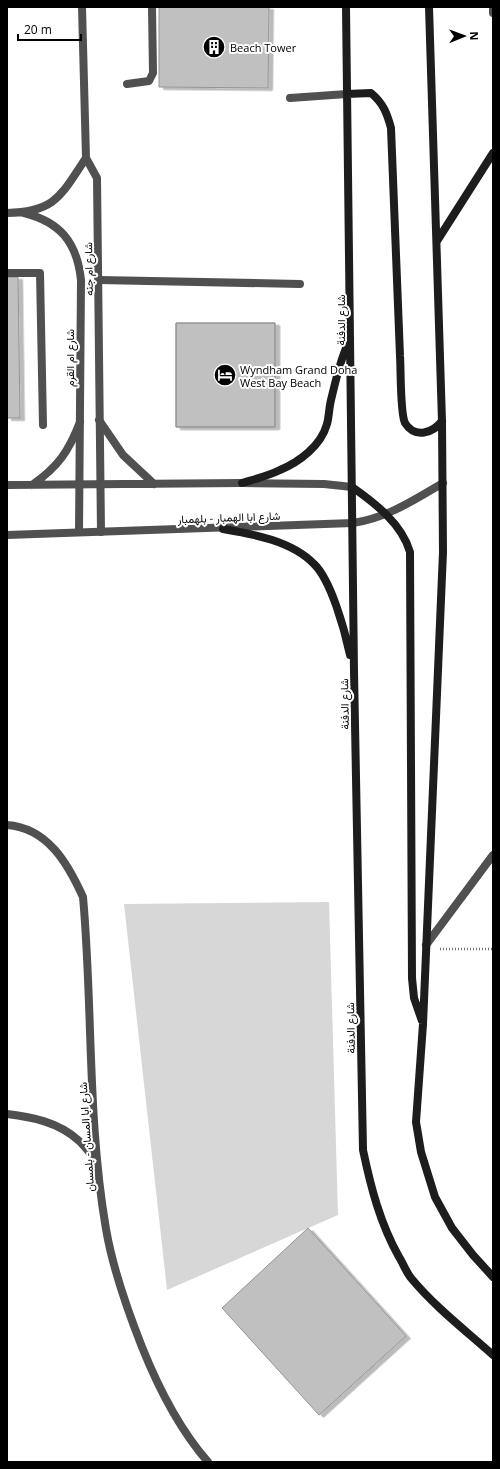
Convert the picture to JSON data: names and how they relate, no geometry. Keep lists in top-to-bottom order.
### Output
{
  "streets": {
    "main road": ["شارع الدفنة"],
    "street": [
      "شارع ام جنه",
      "شارع ام القرم",
      "شارع ابا الهمبار - بلهمبار",
      "شارع ابا المسان - بلمسان"
    ]
  },
  "crossings": [
    ["شارع ام جنه", "شارع ام القرم"],
    ["شارع ام جنه", "شارع ابا الهمبار - بلهمبار"],
    ["شارع الدفنة", "شارع ابا الهمبار - بلهمبار"],
    ["شارع ام القرم", "شارع ابا الهمبار - بلهمبار"]
  ],
  "places": {
    "building": ["Beach Tower"],
    "hotel": ["Wyndham Grand Doha West Bay Beach"]
  },
  "scale_bar": "20 m",
  "north": "right"
}
